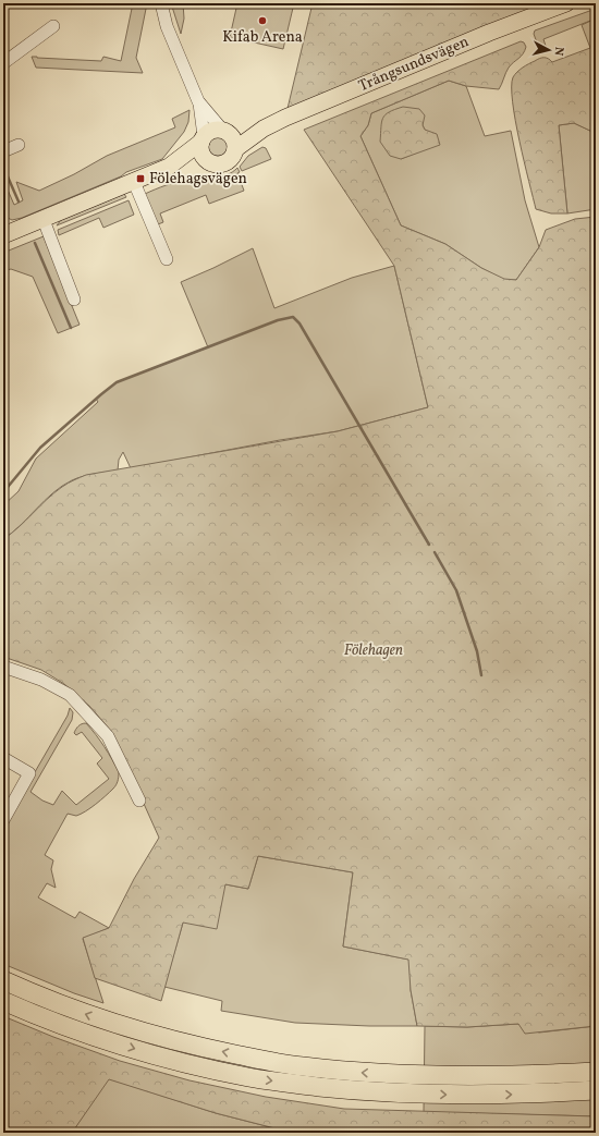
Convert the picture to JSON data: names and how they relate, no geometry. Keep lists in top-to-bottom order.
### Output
{
  "streets": {
    "main road": ["Trångsundsvägen"]
  },
  "parks": ["Fölehagen"],
  "places": {
    "other": ["Kifab Arena"],
    "transit": ["Fölehagsvägen"]
  },
  "north": "right"
}
